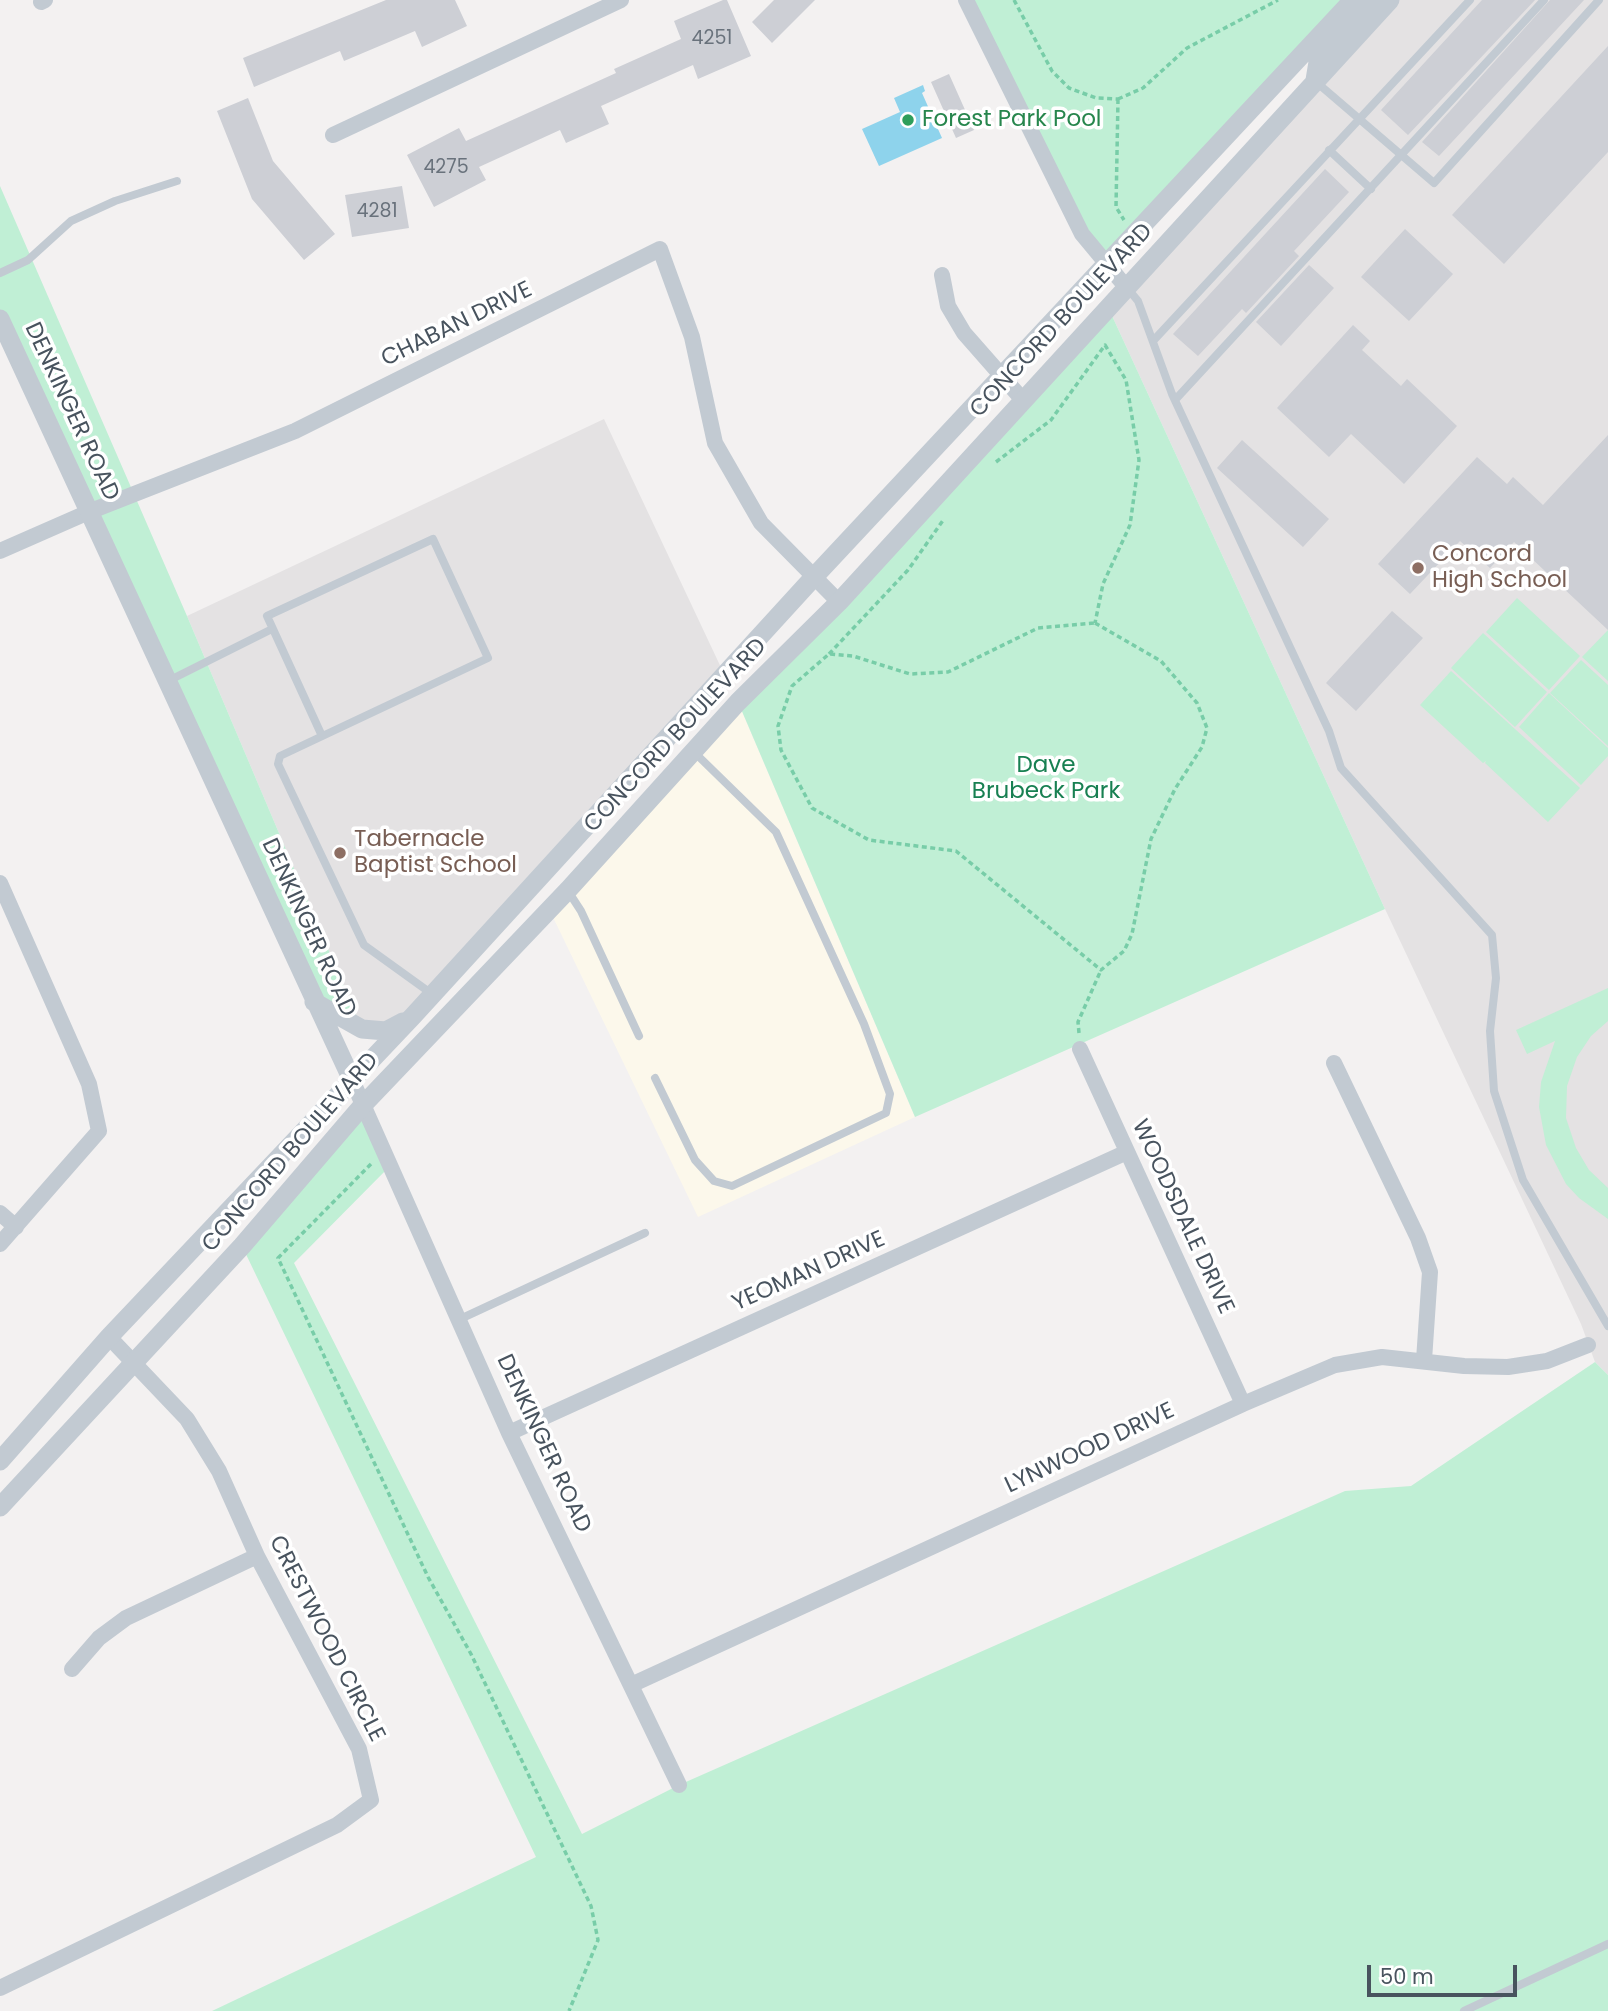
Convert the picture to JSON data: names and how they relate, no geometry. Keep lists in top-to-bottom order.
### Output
{
  "streets": {
    "street": [
      "CONCORD BOULEVARD",
      "CHABAN DRIVE",
      "DENKINGER ROAD",
      "WOODSDALE DRIVE",
      "YEOMAN DRIVE",
      "LYNWOOD DRIVE",
      "CRESTWOOD CIRCLE"
    ]
  },
  "crossings": [
    ["CONCORD BOULEVARD", "CHABAN DRIVE"],
    ["CONCORD BOULEVARD", "DENKINGER ROAD"],
    ["CONCORD BOULEVARD", "CRESTWOOD CIRCLE"],
    ["CHABAN DRIVE", "DENKINGER ROAD"],
    ["DENKINGER ROAD", "YEOMAN DRIVE"],
    ["DENKINGER ROAD", "LYNWOOD DRIVE"],
    ["WOODSDALE DRIVE", "YEOMAN DRIVE"],
    ["WOODSDALE DRIVE", "LYNWOOD DRIVE"]
  ],
  "parks": ["Dave Brubeck Park"],
  "places": ["Forest Park Pool", "Concord High School", "Tabernacle Baptist School"],
  "house_numbers": ["4251", "4275", "4281"],
  "scale_bar": "50 m"
}
